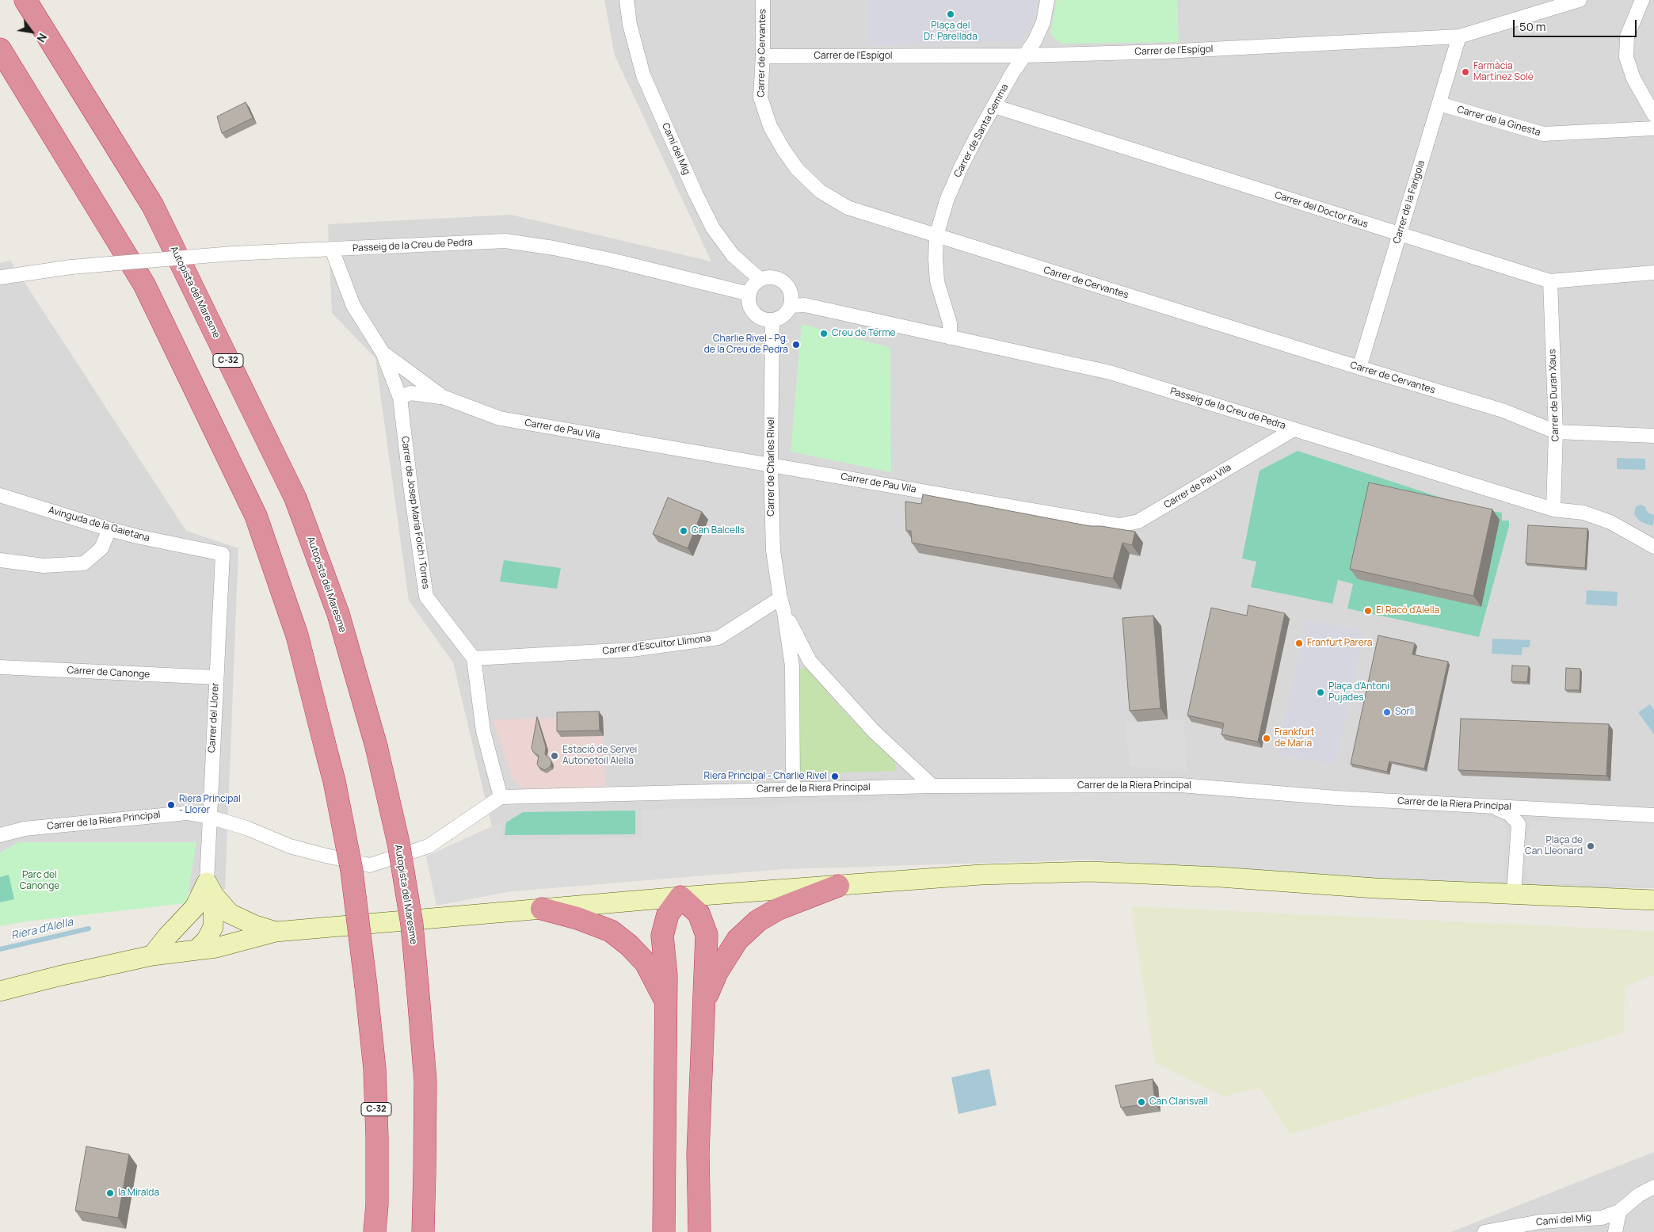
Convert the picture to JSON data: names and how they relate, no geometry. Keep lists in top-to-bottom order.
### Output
{
  "streets": {
    "highway": ["Autopista del Maresme", "C-32"],
    "street": [
      "Carrer de l'Espígol",
      "Carrer de Cervantes",
      "Carrer de la Ginesta",
      "Carrer de Santa Gemma",
      "Camí del Mig",
      "Carrer de la Farigola",
      "Carrer del Doctor Faus",
      "Passeig de la Creu de Pedra",
      "Carrer de Duran Xaus",
      "Carrer de Pau Vila",
      "Carrer de Charles Rivel",
      "Carrer de Josep Maria Folch i Torres",
      "Avinguda de la Gaietana",
      "Carrer d'Escultor Llimona",
      "Carrer de Canonge",
      "Carrer del Llorer",
      "Carrer de la Riera Principal"
    ]
  },
  "crossings": [
    ["Carrer de l'Espígol", "Carrer de Cervantes"],
    ["Carrer de l'Espígol", "Carrer de Santa Gemma"],
    ["Carrer de l'Espígol", "Carrer de la Farigola"],
    ["Carrer de Cervantes", "Carrer de Santa Gemma"],
    ["Carrer de Cervantes", "Carrer de la Farigola"],
    ["Carrer de Cervantes", "Carrer de Duran Xaus"],
    ["Carrer de la Ginesta", "Carrer de la Farigola"],
    ["Carrer de Santa Gemma", "Carrer del Doctor Faus"],
    ["Carrer de Santa Gemma", "Passeig de la Creu de Pedra"],
    ["Camí del Mig", "Passeig de la Creu de Pedra"],
    ["Camí del Mig", "Carrer de Charles Rivel"],
    ["Carrer de la Farigola", "Carrer del Doctor Faus"],
    ["Carrer del Doctor Faus", "Carrer de Duran Xaus"],
    ["Passeig de la Creu de Pedra", "Carrer de Duran Xaus"],
    ["Passeig de la Creu de Pedra", "Carrer de Pau Vila"],
    ["Passeig de la Creu de Pedra", "Carrer de Charles Rivel"],
    ["Passeig de la Creu de Pedra", "Carrer de Josep Maria Folch i Torres"],
    ["Carrer de Pau Vila", "Carrer de Charles Rivel"],
    ["Carrer de Pau Vila", "Carrer de Josep Maria Folch i Torres"],
    ["Carrer de Charles Rivel", "Carrer d'Escultor Llimona"],
    ["Carrer de Charles Rivel", "Carrer de la Riera Principal"],
    ["Carrer de Josep Maria Folch i Torres", "Carrer d'Escultor Llimona"],
    ["Carrer de Josep Maria Folch i Torres", "Carrer de la Riera Principal"],
    ["Avinguda de la Gaietana", "Carrer del Llorer"],
    ["Carrer de Canonge", "Carrer del Llorer"],
    ["Carrer del Llorer", "Carrer de la Riera Principal"]
  ],
  "water": ["Riera d'Alella"],
  "parks": ["Parc del Canonge"],
  "places": [
    "Plaça del Dr. Parellada",
    "Farmàcia Martínez Solé",
    "Creu de Terme",
    "Charlie Rivel - Pg. de la Creu de Pedra",
    "Can Balcells",
    "El Racó d'Alella",
    "Franfurt Parera",
    "Plaça d'Antoni Pujades",
    "Sorli",
    "Frankfurt de Maria",
    "Estació de Servei Autonetoil Alella",
    "Riera Principal - Charlie Rivel",
    "Riera Principal - Llorer",
    "Plaça de Can Lleonard",
    "Can Clarisvall",
    "la Miralda"
  ],
  "scale_bar": "50 m",
  "north": "bottom right"
}
